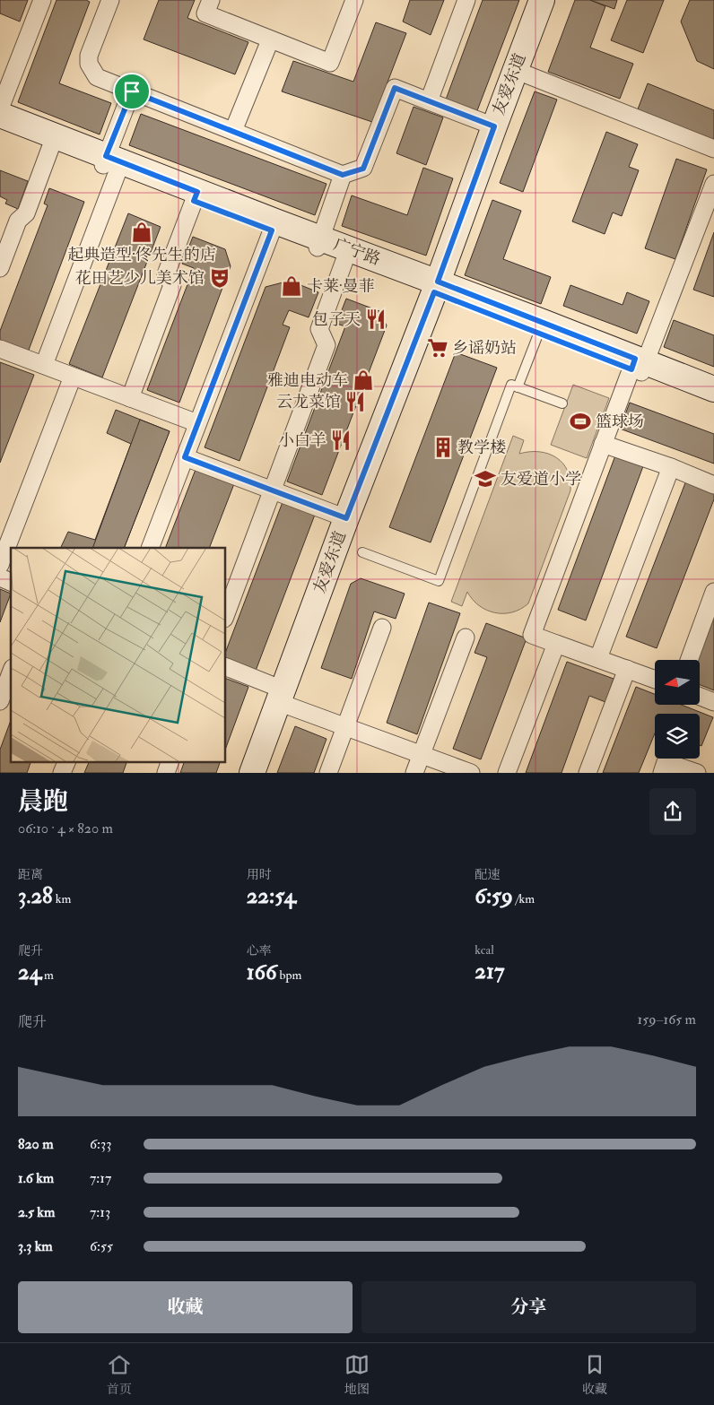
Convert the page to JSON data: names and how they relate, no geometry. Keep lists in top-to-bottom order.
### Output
{
  "streets": {
    "street": ["友爱东道", "广宁路"]
  },
  "crossings": [
    ["友爱东道", "广宁路"]
  ],
  "places": {
    "shop": ["起典造型·佟先生的店", "卡莱·曼菲", "雅迪电动车"],
    "theatre": ["花田艺少儿美术馆"],
    "restaurant": ["包子天", "云龙菜馆", "小白羊"],
    "supermarket": ["乡谣奶站"],
    "sports": ["篮球场"],
    "building": ["教学楼"],
    "school or university": ["友爱道小学"]
  },
  "north": "left",
  "page": {
    "heading": ["晨跑", "06:10 · 4 × 820 m"],
    "stats": [
      ["距离", "3.28 km"],
      ["用时", "22:54"],
      ["配速", "6:59 /km"],
      ["爬升", "24 m"],
      ["心率", "166 bpm"],
      ["kcal", "217"]
    ],
    "chart": ["爬升", "159–165 m"],
    "list": [
      {
        "name": "820 m",
        "note": "6:33"
      },
      {
        "name": "1.6 km",
        "note": "7:17"
      },
      {
        "name": "2.5 km",
        "note": "7:13"
      },
      {
        "name": "3.3 km",
        "note": "6:55"
      }
    ],
    "buttons": ["收藏", "分享"],
    "tabs": ["首页", "地图", "收藏"]
  }
}
